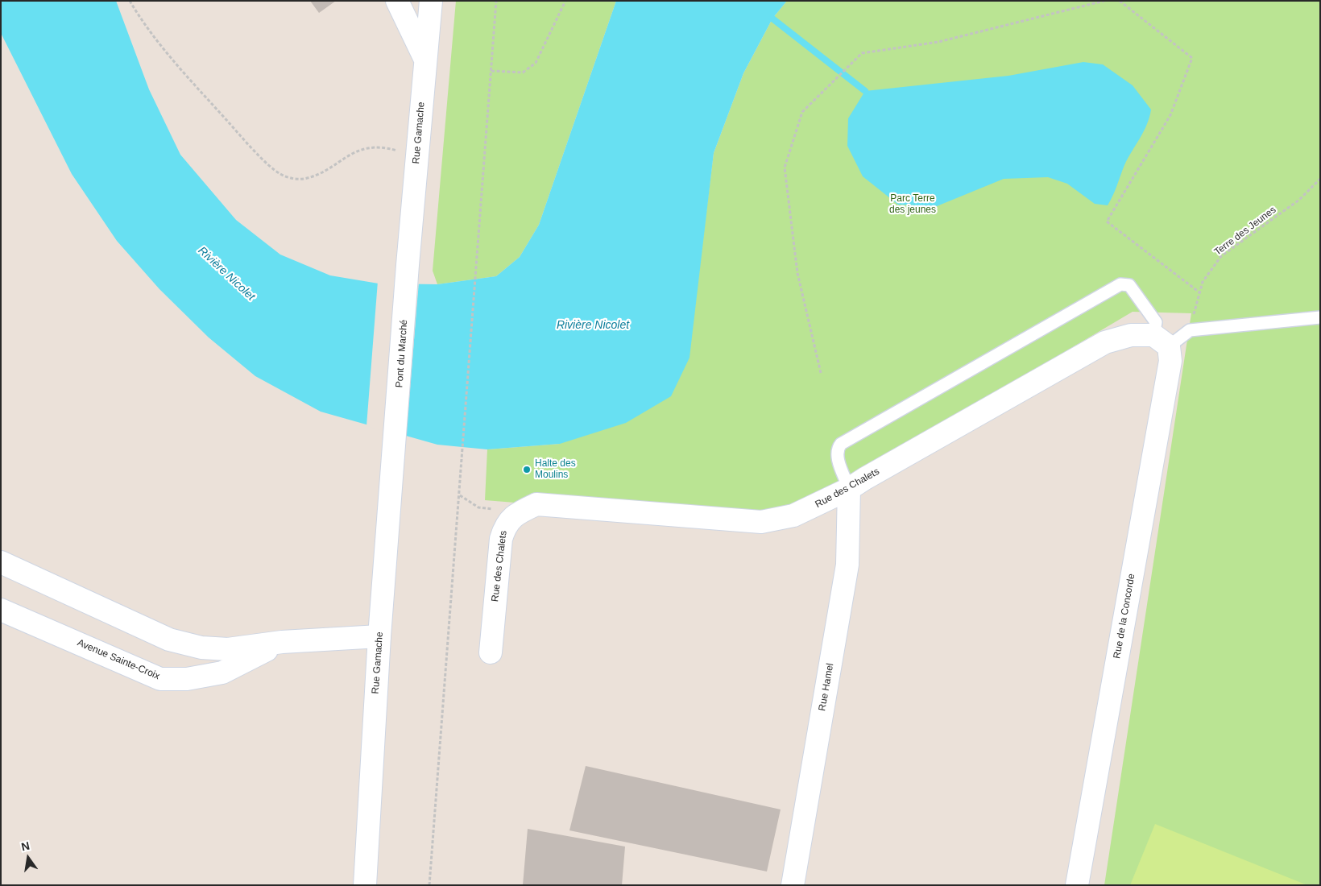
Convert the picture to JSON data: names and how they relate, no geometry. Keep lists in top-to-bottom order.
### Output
{
  "streets": {
    "street": [
      "Rue Gamache",
      "Pont du Marché",
      "Rue des Chalets",
      "Rue de la Concorde",
      "Avenue Sainte-Croix",
      "Rue Hamel"
    ],
    "path": ["Terre des Jeunes"]
  },
  "crossings": [
    ["Rue Gamache", "Pont du Marché"],
    ["Rue Gamache", "Avenue Sainte-Croix"],
    ["Rue des Chalets", "Rue de la Concorde"],
    ["Rue des Chalets", "Rue Hamel"]
  ],
  "water": ["Rivière Nicolet"],
  "parks": ["Parc Terre des jeunes"],
  "places": ["Halte des Moulins"],
  "north": "top"
}
